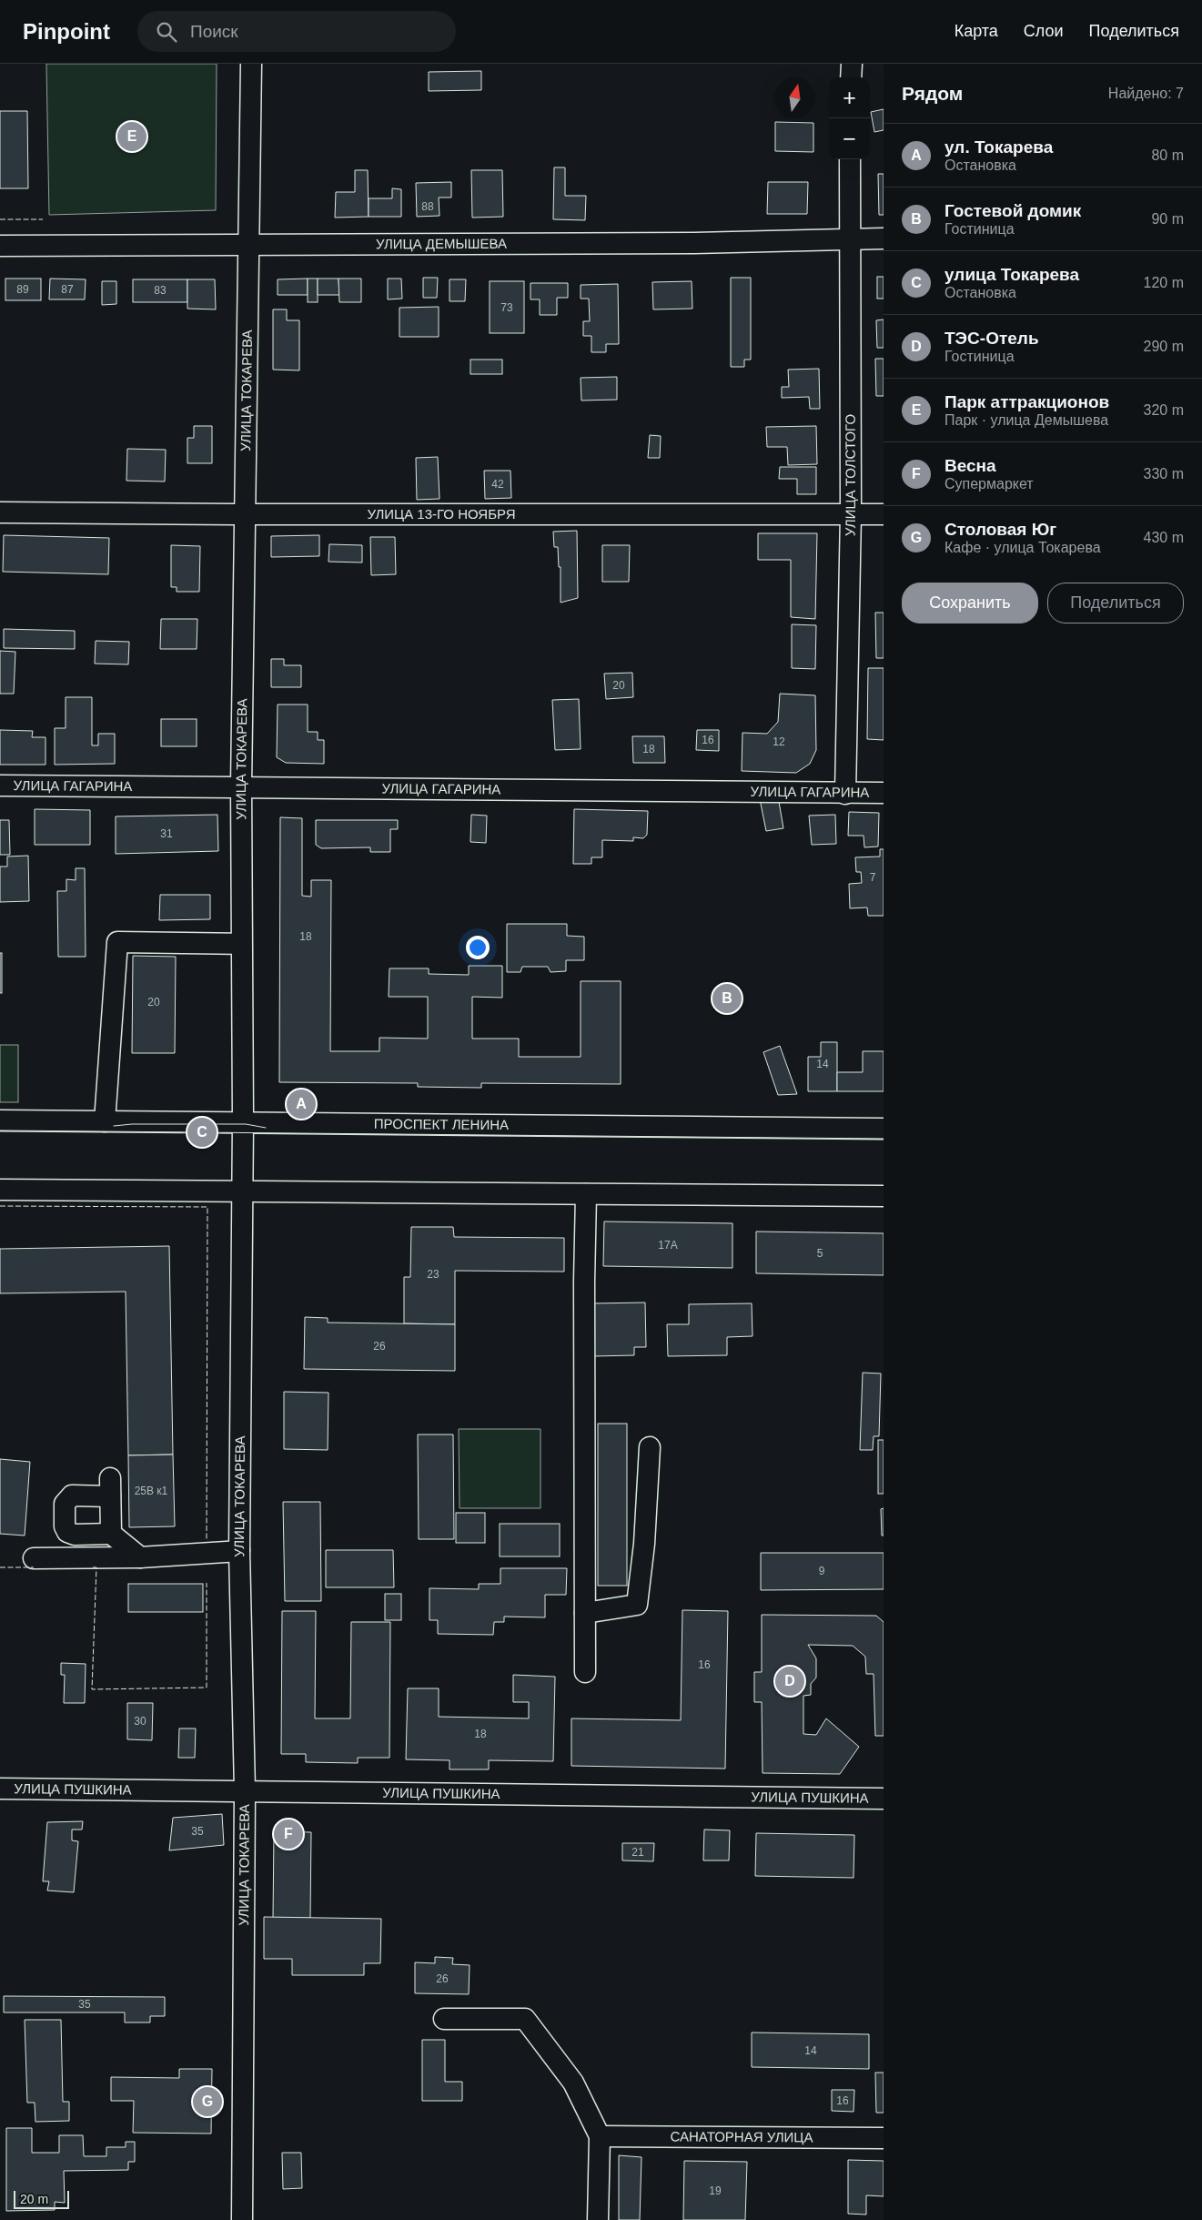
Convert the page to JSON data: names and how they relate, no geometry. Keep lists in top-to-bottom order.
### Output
{
  "streets": {
    "street": [
      "УЛИЦА ДЕМЫШЕВА",
      "УЛИЦА ТОКАРЕВА",
      "УЛИЦА ТОЛСТОГО",
      "УЛИЦА 13-ГО НОЯБРЯ",
      "УЛИЦА ГАГАРИНА",
      "ПРОСПЕКТ ЛЕНИНА",
      "УЛИЦА ПУШКИНА",
      "САНАТОРНАЯ УЛИЦА"
    ]
  },
  "crossings": [
    ["УЛИЦА ДЕМЫШЕВА", "УЛИЦА ТОКАРЕВА"],
    ["УЛИЦА ДЕМЫШЕВА", "УЛИЦА ТОЛСТОГО"],
    ["УЛИЦА ТОКАРЕВА", "УЛИЦА 13-ГО НОЯБРЯ"],
    ["УЛИЦА ТОКАРЕВА", "УЛИЦА ГАГАРИНА"],
    ["УЛИЦА ТОКАРЕВА", "ПРОСПЕКТ ЛЕНИНА"],
    ["УЛИЦА ТОКАРЕВА", "УЛИЦА ПУШКИНА"],
    ["УЛИЦА ТОЛСТОГО", "УЛИЦА 13-ГО НОЯБРЯ"],
    ["УЛИЦА ТОЛСТОГО", "УЛИЦА ГАГАРИНА"]
  ],
  "house_numbers": [
    "88",
    "89",
    "87",
    "83",
    "73",
    "42",
    "20",
    "16",
    "12",
    "18",
    "31",
    "7",
    "18",
    "20",
    "14",
    "17А",
    "5",
    "23",
    "26",
    "25В к1",
    "9",
    "16",
    "30",
    "18",
    "35",
    "21",
    "26",
    "35",
    "14",
    "16",
    "19"
  ],
  "scale_bar": "20 m",
  "north": "top",
  "page": {
    "header": "Pinpoint",
    "search": "Поиск",
    "nav": ["Карта", "Слои", "Поделиться"],
    "heading": ["Рядом", "Найдено: 7"],
    "map_buttons": ["+", "−"],
    "pins": [
      "E",
      "B",
      "A",
      "C",
      "D",
      "F",
      "G"
    ],
    "list": [
      {
        "mark": "A",
        "name": "ул. Токарева",
        "note": "Остановка",
        "value": "80 m"
      },
      {
        "mark": "B",
        "name": "Гостевой домик",
        "note": "Гостиница",
        "value": "90 m"
      },
      {
        "mark": "C",
        "name": "улица Токарева",
        "note": "Остановка",
        "value": "120 m"
      },
      {
        "mark": "D",
        "name": "ТЭС-Отель",
        "note": "Гостиница",
        "value": "290 m"
      },
      {
        "mark": "E",
        "name": "Парк аттракционов",
        "note": "Парк · улица Демышева",
        "value": "320 m"
      },
      {
        "mark": "F",
        "name": "Весна",
        "note": "Супермаркет",
        "value": "330 m"
      },
      {
        "mark": "G",
        "name": "Столовая Юг",
        "note": "Кафе · улица Токарева",
        "value": "430 m"
      }
    ],
    "buttons": ["Сохранить", "Поделиться"],
    "scale": "20 m"
  }
}
